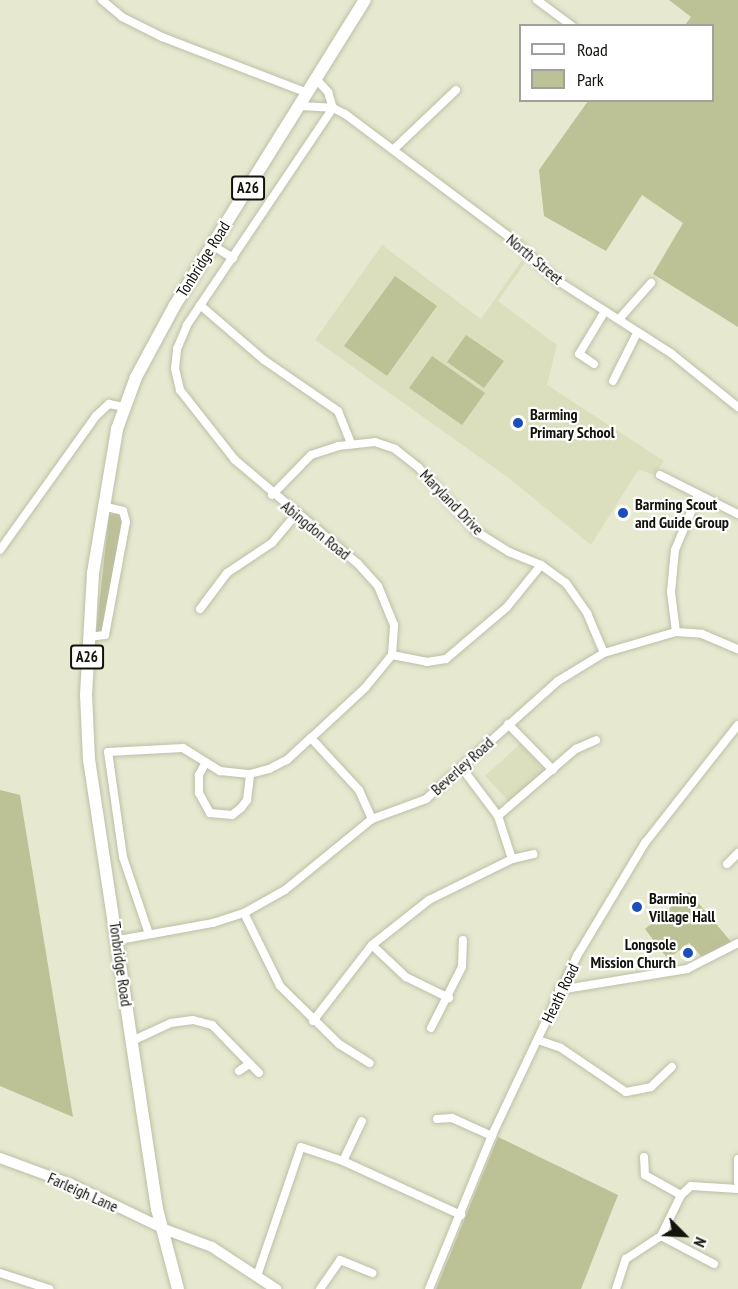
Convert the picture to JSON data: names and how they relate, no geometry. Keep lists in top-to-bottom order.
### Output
{
  "streets": {
    "main road": ["A26", "Tonbridge Road"],
    "street": [
      "North Street",
      "Maryland Drive",
      "Abingdon Road",
      "Beverley Road",
      "Heath Road",
      "Farleigh Lane"
    ]
  },
  "crossings": [
    ["Tonbridge Road", "North Street"],
    ["Tonbridge Road", "Beverley Road"],
    ["Tonbridge Road", "Farleigh Lane"],
    ["North Street", "Abingdon Road"],
    ["Maryland Drive", "Abingdon Road"],
    ["Maryland Drive", "Beverley Road"]
  ],
  "places": [
    "Barming Primary School",
    "Barming Scout and Guide Group",
    "Barming Village Hall",
    "Longsole Mission Church"
  ],
  "legend": ["Road", "Park"],
  "north": "bottom right"
}
